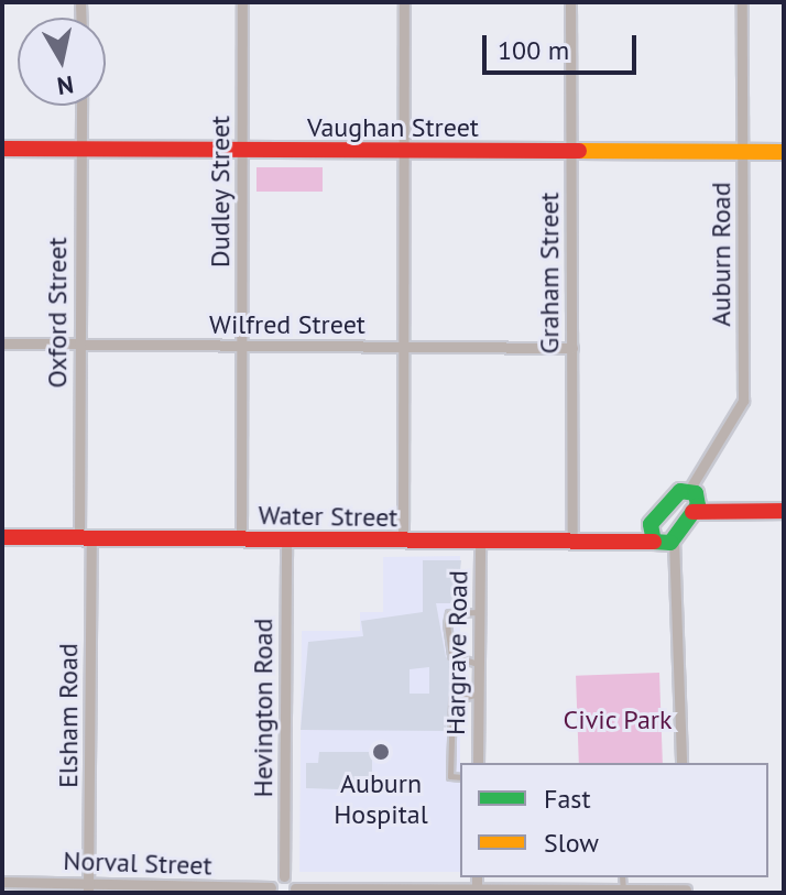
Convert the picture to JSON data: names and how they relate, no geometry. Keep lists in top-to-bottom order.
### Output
{
  "streets": {
    "street": [
      "Vaughan Street",
      "Dudley Street",
      "Auburn Road",
      "Graham Street",
      "Oxford Street",
      "Wilfred Street",
      "Water Street",
      "Hargrave Road",
      "Hevington Road",
      "Elsham Road",
      "Norval Street"
    ]
  },
  "crossings": [
    ["Vaughan Street", "Dudley Street"],
    ["Vaughan Street", "Auburn Road"],
    ["Vaughan Street", "Graham Street"],
    ["Vaughan Street", "Oxford Street"],
    ["Dudley Street", "Wilfred Street"],
    ["Dudley Street", "Water Street"],
    ["Graham Street", "Wilfred Street"],
    ["Graham Street", "Water Street"],
    ["Oxford Street", "Wilfred Street"],
    ["Oxford Street", "Water Street"],
    ["Oxford Street", "Elsham Road"],
    ["Water Street", "Hargrave Road"],
    ["Water Street", "Hevington Road"],
    ["Water Street", "Elsham Road"],
    ["Elsham Road", "Norval Street"]
  ],
  "parks": ["Civic Park"],
  "places": ["Auburn Hospital"],
  "legend": ["Fast", "Slow"],
  "scale_bar": "100 m",
  "north": "bottom"
}
